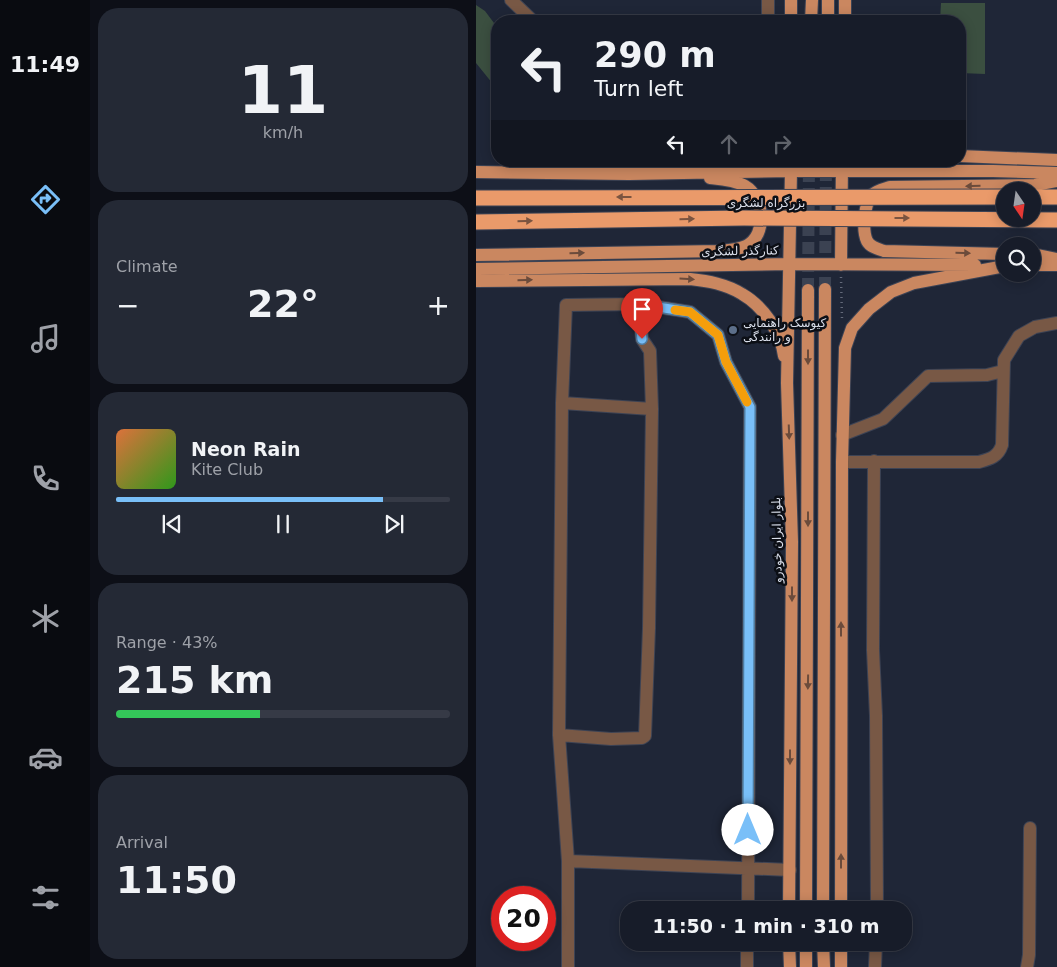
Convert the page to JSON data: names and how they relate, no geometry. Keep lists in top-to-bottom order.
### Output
{
  "streets": {
    "highway": ["بزرگراه لشگری"],
    "main road": ["کنارگذر لشگری", "بلوار ایران خودرو"]
  },
  "crossings": [
    ["کنارگذر لشگری", "بلوار ایران خودرو"]
  ],
  "places": ["کیوسک راهنمایی و رانندگی"],
  "north": "bottom",
  "page": {
    "tabs": "11:49",
    "tile": [
      ["11", "km/h"],
      "Climate",
      ["Range · 43%", "215 km"],
      ["Arrival", "11:50"]
    ],
    "turn": ["290 m", "Turn left"],
    "heat": ["−", "22°", "+"],
    "song": ["Neon Rain", "Kite Club"],
    "limit": "20",
    "trip": "11:50 · 1 min · 310 m"
  }
}
